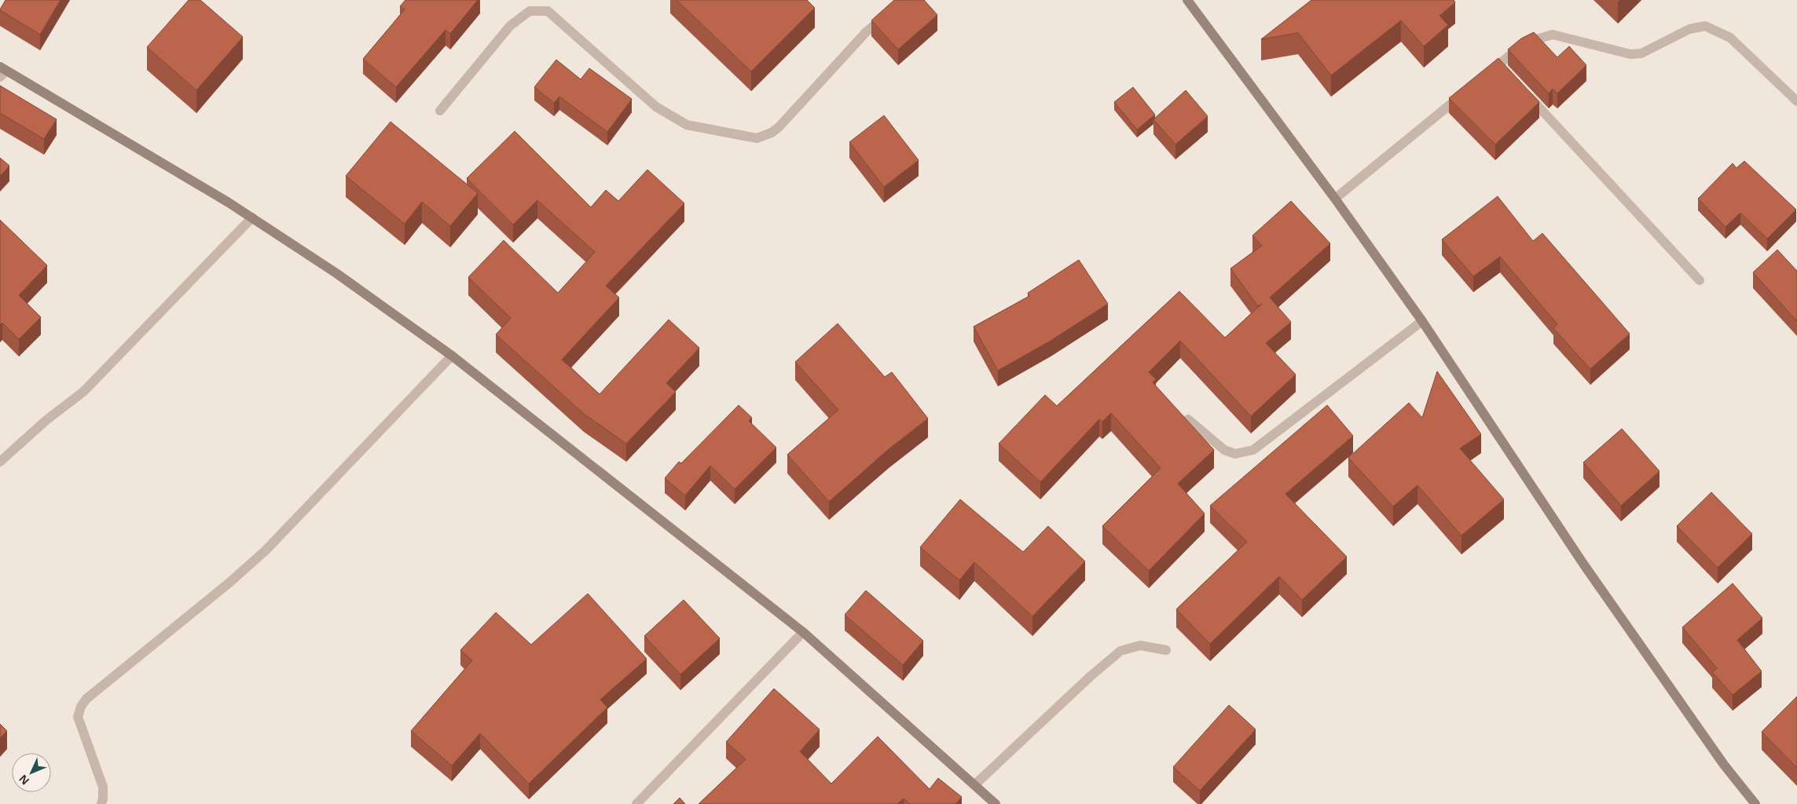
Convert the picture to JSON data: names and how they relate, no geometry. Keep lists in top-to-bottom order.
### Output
{
  "north": "bottom left"
}
